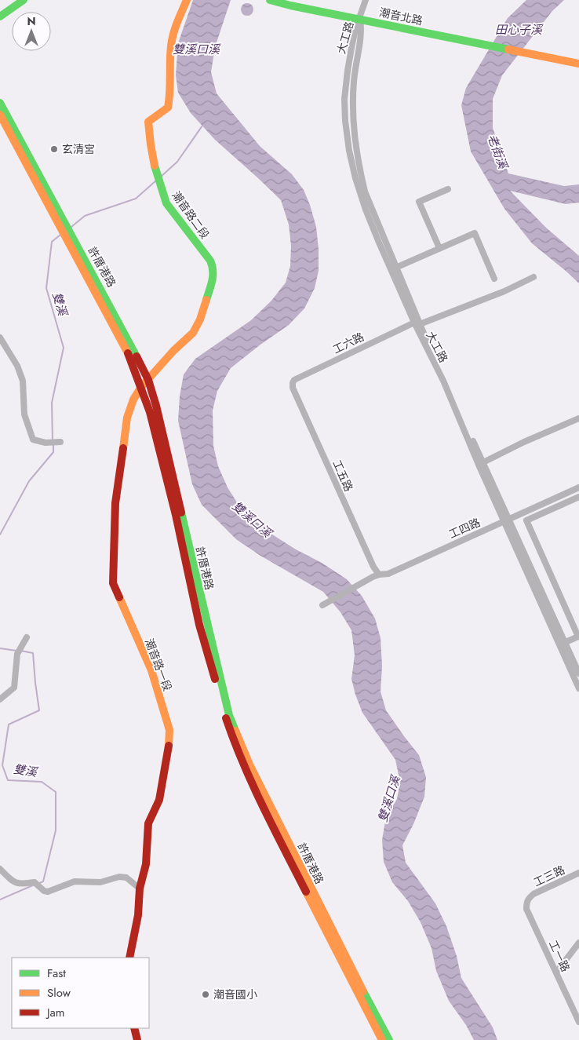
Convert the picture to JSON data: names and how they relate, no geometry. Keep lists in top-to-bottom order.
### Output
{
  "streets": {
    "street": [
      "潮音北路",
      "大工路",
      "潮音路二段",
      "許厝港路",
      "工六路",
      "工五路",
      "工四路",
      "潮音路一段",
      "工三路",
      "工一路"
    ]
  },
  "crossings": [
    ["潮音北路", "大工路"],
    ["大工路", "工六路"],
    ["大工路", "工四路"],
    ["潮音路二段", "許厝港路"],
    ["潮音路二段", "潮音路一段"],
    ["許厝港路", "潮音路一段"],
    ["工六路", "工五路"],
    ["工五路", "工四路"],
    ["工三路", "工一路"]
  ],
  "water": [
    "田心子溪",
    "雙溪口溪",
    "老街溪",
    "雙溪"
  ],
  "places": ["玄清宮", "潮音國小"],
  "legend": ["Fast", "Slow", "Jam"],
  "north": "top"
}
